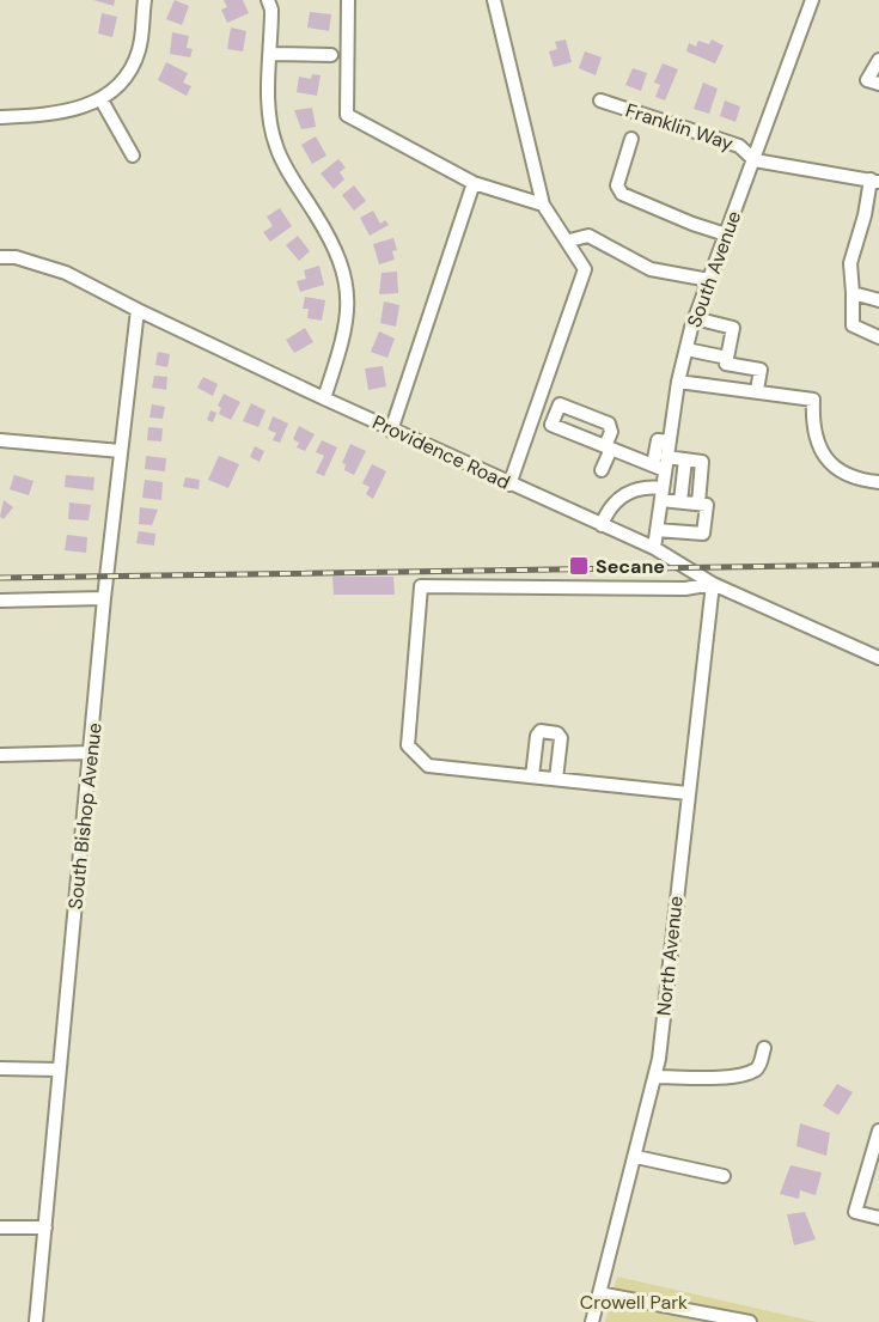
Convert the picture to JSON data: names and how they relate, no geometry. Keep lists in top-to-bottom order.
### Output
{
  "streets": {
    "street": [
      "Franklin Way",
      "South Avenue",
      "Providence Road",
      "South Bishop Avenue",
      "North Avenue"
    ]
  },
  "crossings": [
    ["Franklin Way", "South Avenue"],
    ["South Avenue", "Providence Road"],
    ["Providence Road", "South Bishop Avenue"],
    ["Providence Road", "North Avenue"]
  ],
  "parks": ["Crowell Park"],
  "places": {
    "transit": ["Secane"]
  }
}
